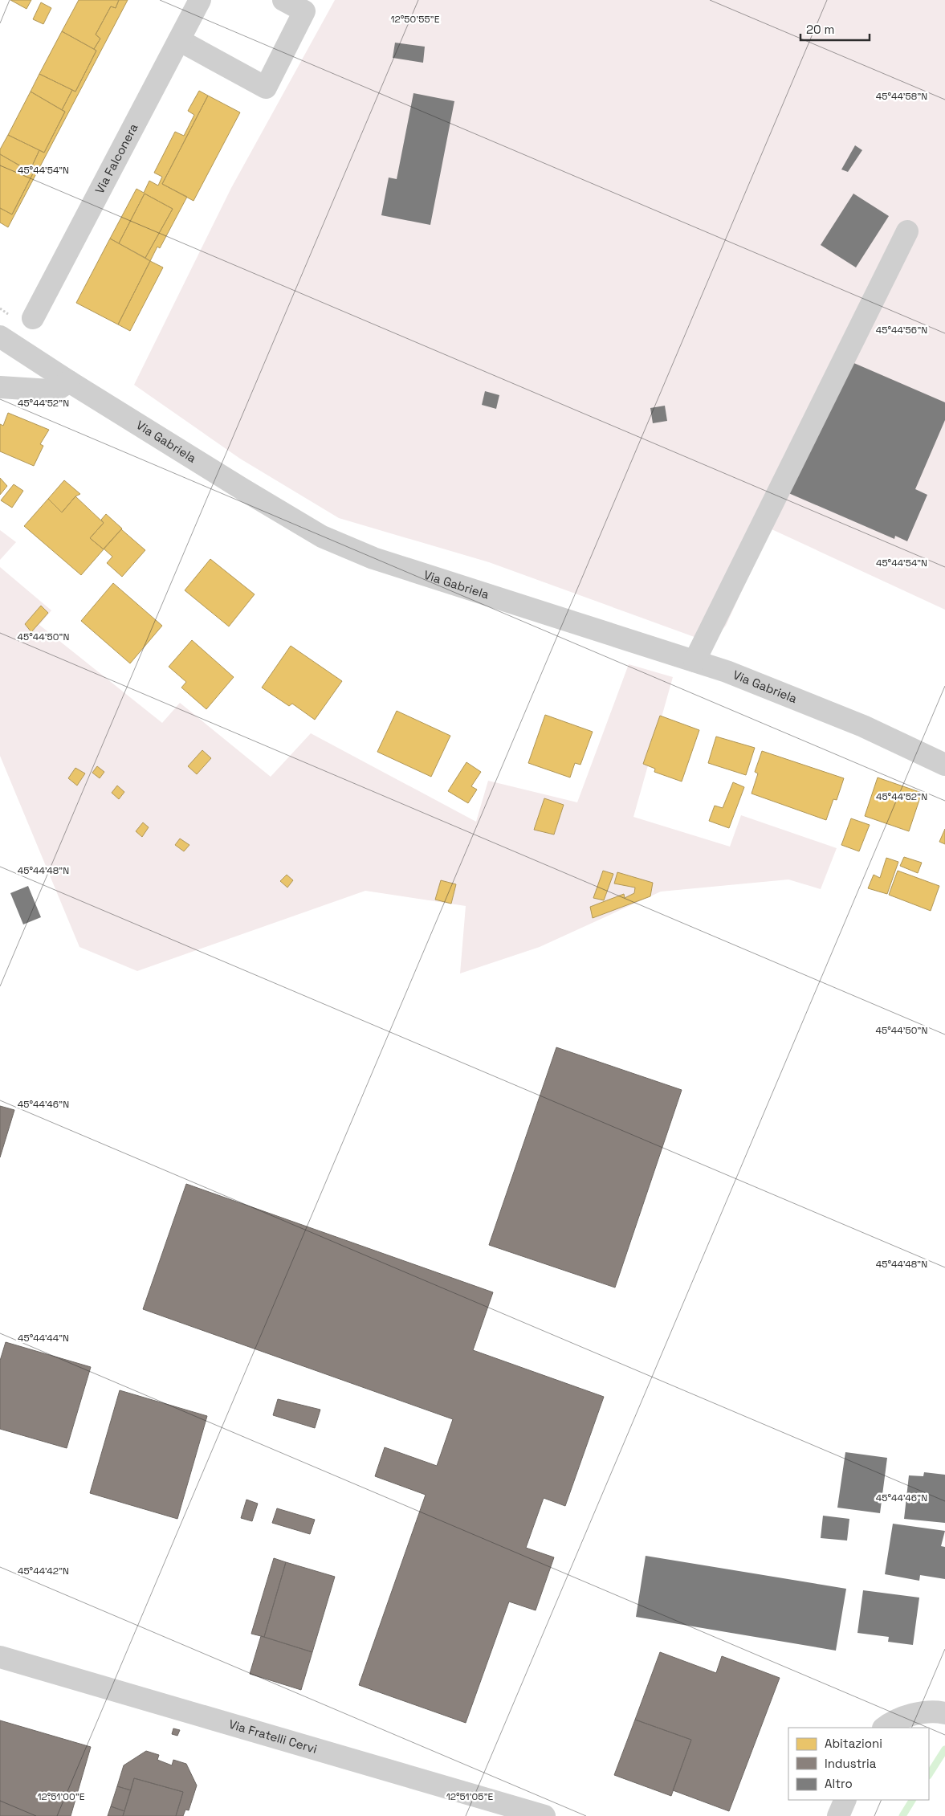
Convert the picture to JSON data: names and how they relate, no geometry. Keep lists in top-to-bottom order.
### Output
{
  "streets": {
    "street": ["Via Falconera", "Via Gabriela", "Via Fratelli Cervi"]
  },
  "legend": ["Abitazioni", "Industria", "Altro"],
  "scale_bar": "20 m",
  "coordinates": [
    "12°50'55\"E",
    "45°44'58\"N",
    "45°44'54\"N",
    "45°44'56\"N",
    "45°44'52\"N",
    "45°44'50\"N",
    "45°44'48\"N",
    "45°44'46\"N",
    "45°44'44\"N",
    "45°44'42\"N",
    "12°51'00\"E",
    "12°51'05\"E"
  ]
}
